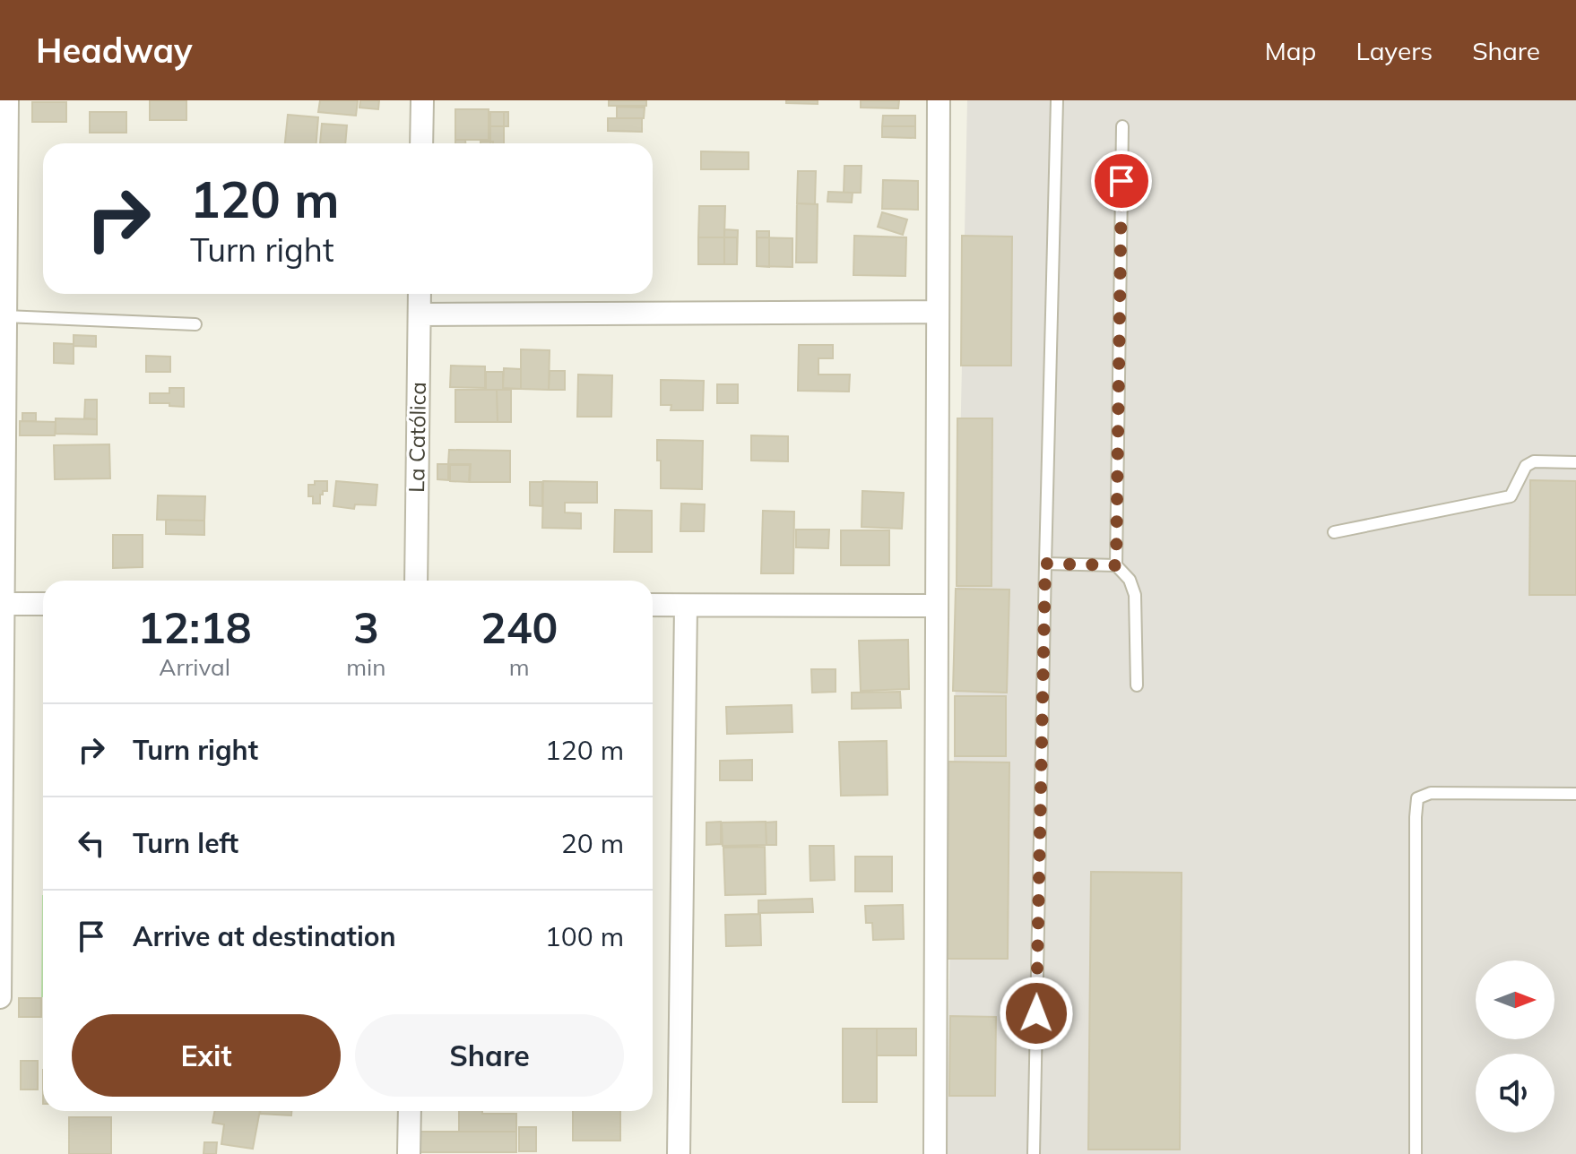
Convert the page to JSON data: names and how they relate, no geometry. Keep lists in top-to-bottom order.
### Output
{
  "streets": {
    "street": ["La Católica"]
  },
  "north": "right",
  "page": {
    "header": "Headway",
    "nav": ["Map", "Layers", "Share"],
    "turn": ["120 m", "Turn right"],
    "eta": [
      "12:18",
      "Arrival",
      "3",
      "min",
      "240",
      "m"
    ],
    "list": [
      {
        "name": "Turn right",
        "value": "120 m"
      },
      {
        "name": "Turn left",
        "value": "20 m"
      },
      {
        "name": "Arrive at destination",
        "value": "100 m"
      }
    ],
    "buttons": ["Exit", "Share"]
  }
}
